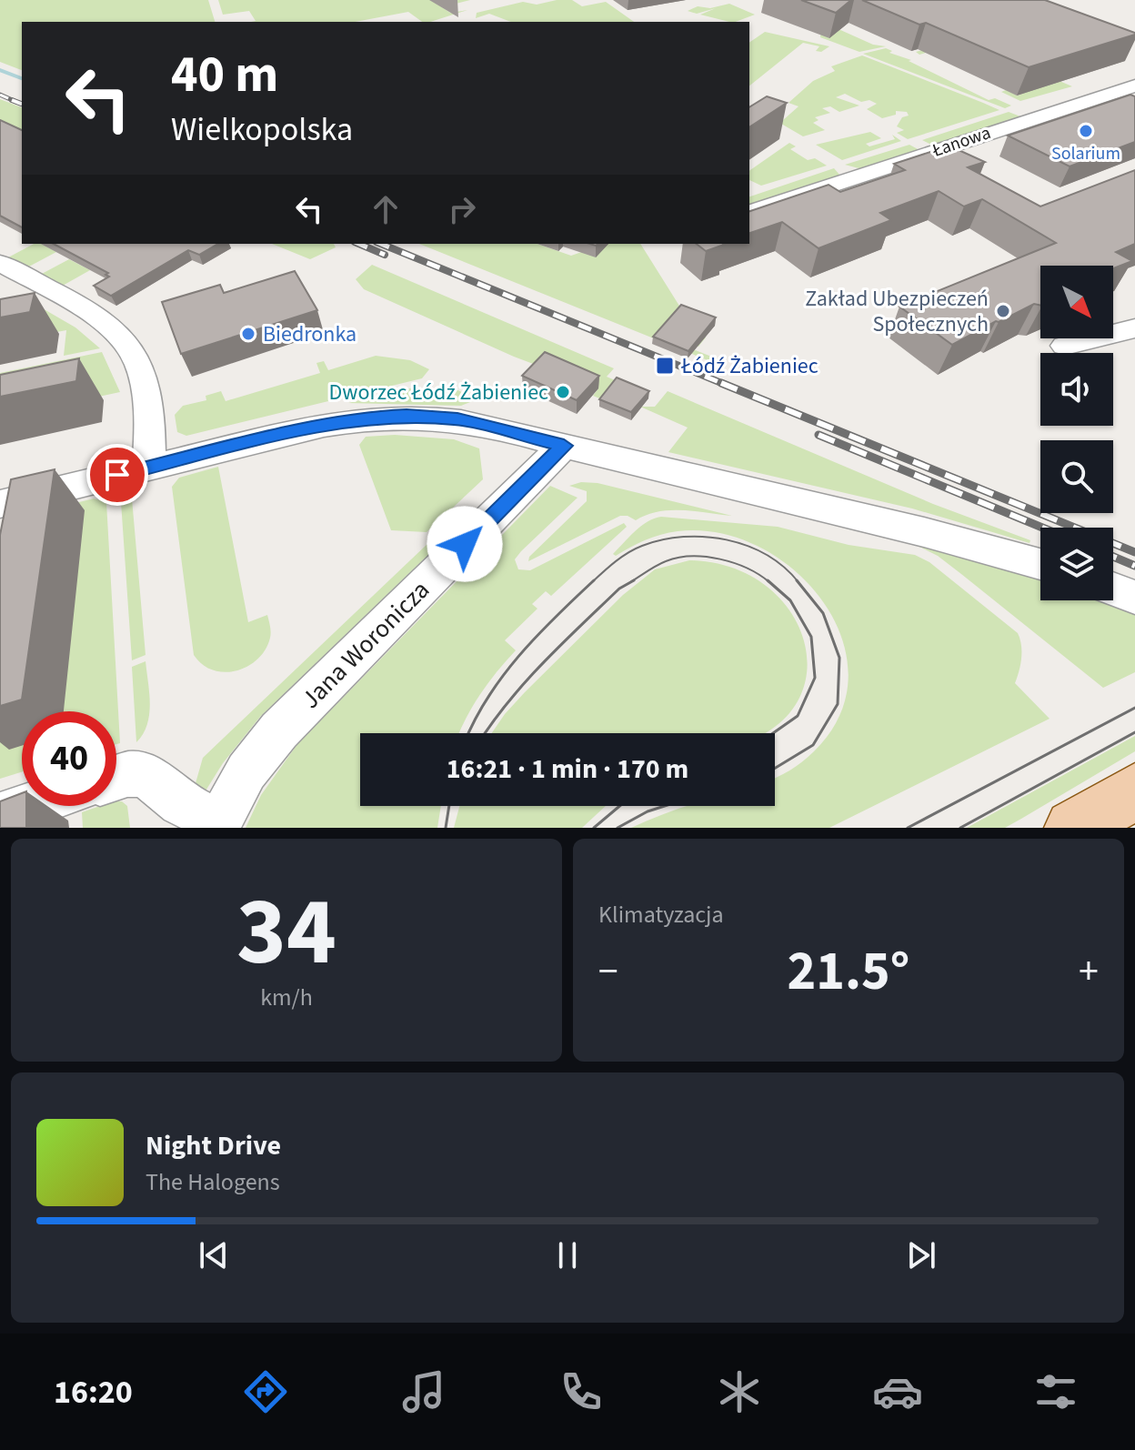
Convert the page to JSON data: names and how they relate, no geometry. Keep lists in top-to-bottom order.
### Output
{
  "streets": {
    "street": ["Łanowa", "Jana Woronicza"]
  },
  "places": {
    "other": [
      "Solarium",
      "Zakład Ubezpieczeń Społecznych",
      "Biedronka",
      "Dworzec Łódź Żabieniec"
    ],
    "transit": ["Łódź Żabieniec"]
  },
  "north": "bottom right",
  "page": {
    "turn": ["40 m", "Wielkopolska"],
    "limit": "40",
    "trip": "16:21 · 1 min · 170 m",
    "tile": [
      ["34", "km/h"],
      "Klimatyzacja"
    ],
    "heat": ["−", "21.5°", "+"],
    "song": ["Night Drive", "The Halogens"],
    "tabs": "16:20"
  }
}
